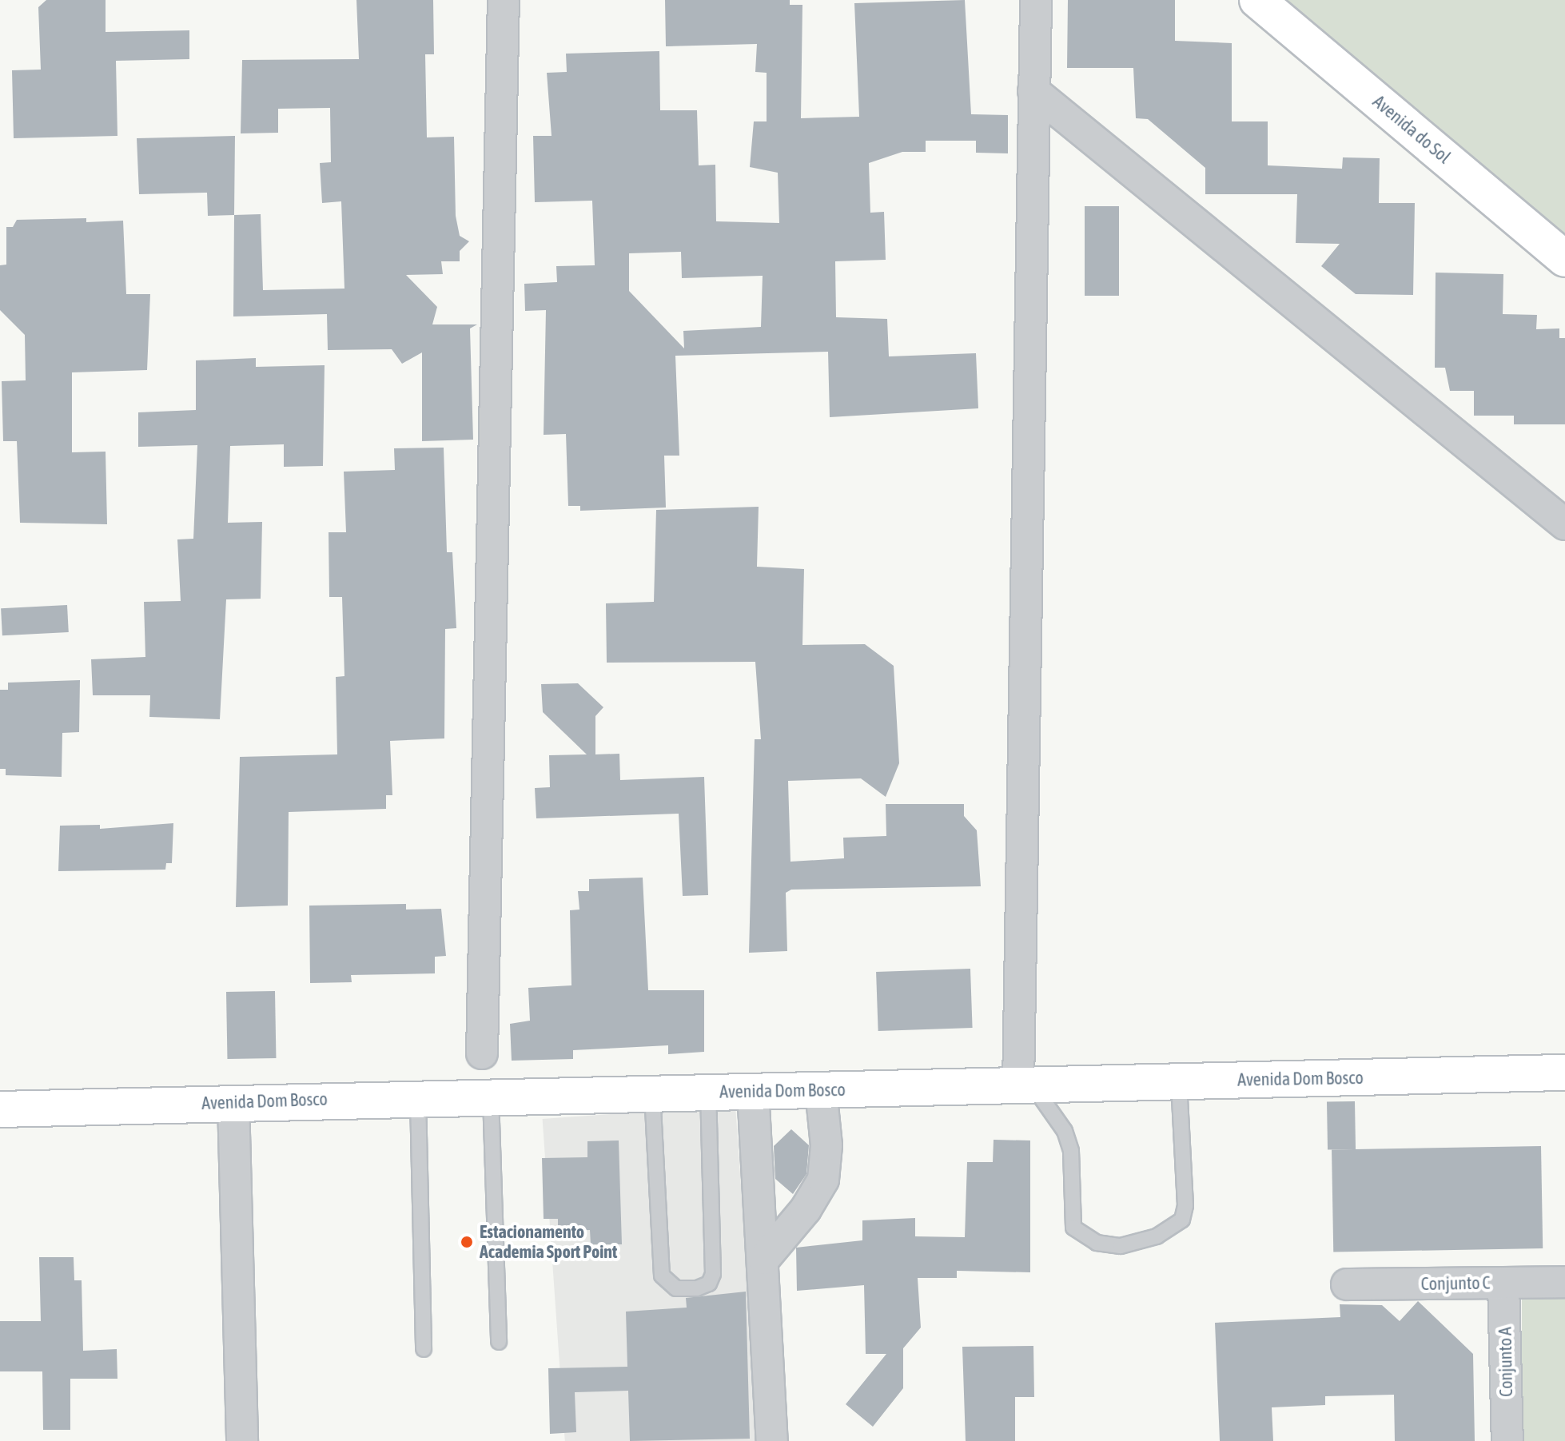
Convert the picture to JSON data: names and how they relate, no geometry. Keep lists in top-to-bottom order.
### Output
{
  "streets": {
    "street": [
      "Avenida do Sol",
      "Avenida Dom Bosco",
      "Conjunto C",
      "Conjunto A"
    ]
  },
  "crossings": [
    ["Conjunto C", "Conjunto A"]
  ],
  "places": ["Estacionamento Academia Sport Point"]
}
